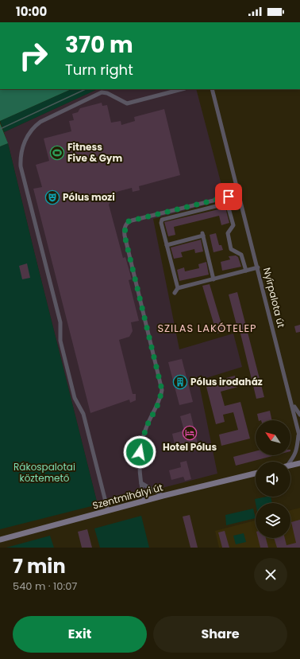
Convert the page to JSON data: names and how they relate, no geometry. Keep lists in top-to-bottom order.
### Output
{
  "streets": {
    "main road": ["Szentmihályi út"],
    "street": ["Nyírpalota út"]
  },
  "districts": ["SZILAS LAKÓTELEP"],
  "parks": ["Rákospalotai köztemető"],
  "places": {
    "sports": ["Fitness Five & Gym"],
    "theatre": ["Pólus mozi"],
    "building": ["Pólus irodaház"],
    "hotel": ["Hotel Pólus"]
  },
  "north": "top left",
  "page": {
    "status": "10:00",
    "turn": ["370 m", "Turn right"],
    "heading": ["7 min", "540 m · 10:07"],
    "buttons": ["Exit", "Share"]
  }
}
